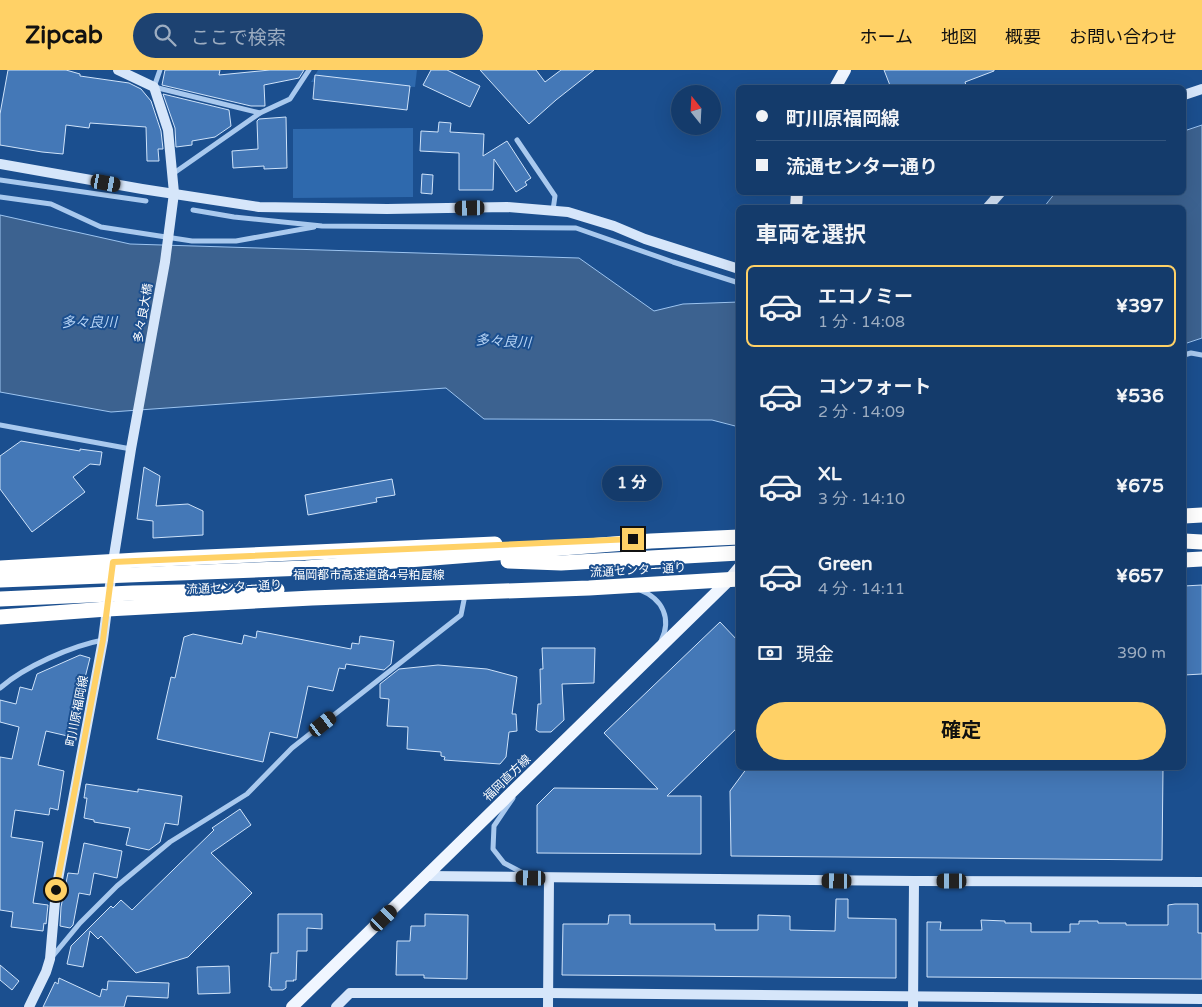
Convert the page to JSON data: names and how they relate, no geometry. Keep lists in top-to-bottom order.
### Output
{
  "streets": {
    "highway": ["流通センター通り", "福岡都市高速道路4号粕屋線"],
    "main road": ["福岡直方線"],
    "street": ["多々良大橋", "町川原福岡線"]
  },
  "crossings": [
    ["多々良大橋", "町川原福岡線"],
    ["流通センター通り", "町川原福岡線"]
  ],
  "water": ["多々良川"],
  "north": "top",
  "page": {
    "header": "Zipcab",
    "search": "ここで検索",
    "nav": [
      "ホーム",
      "地図",
      "概要",
      "お問い合わせ"
    ],
    "banner": ["町川原福岡線", "流通センター通り"],
    "heading": "車両を選択",
    "list": [
      {
        "name": "エコノミー",
        "note": "1 分 · 14:08",
        "value": "¥397"
      },
      {
        "name": "コンフォート",
        "note": "2 分 · 14:09",
        "value": "¥536"
      },
      {
        "name": "XL",
        "note": "3 分 · 14:10",
        "value": "¥675"
      },
      {
        "name": "Green",
        "note": "4 分 · 14:11",
        "value": "¥657"
      }
    ],
    "bubble": "1 分",
    "pay": ["現金", "390 m"],
    "buttons": "確定"
  }
}
